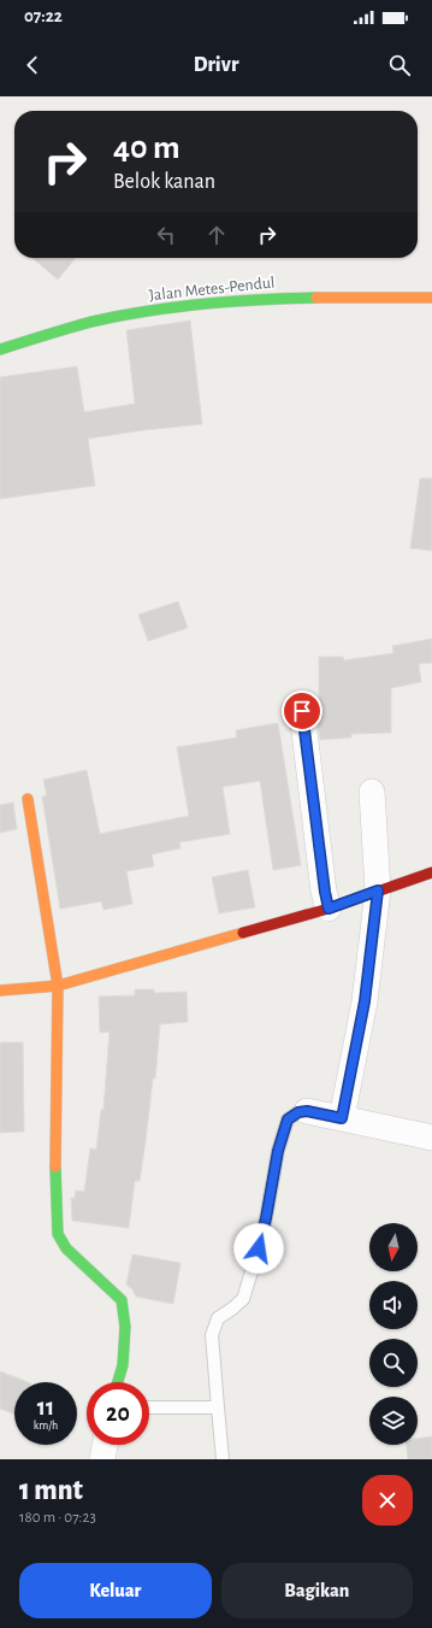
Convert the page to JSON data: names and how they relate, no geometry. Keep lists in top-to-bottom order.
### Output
{
  "streets": {
    "street": ["Jalan Metes-Pendul"]
  },
  "north": "bottom",
  "page": {
    "status": "07:22",
    "header": "Drivr",
    "turn": ["40 m", "Belok kanan"],
    "speed": "11 km/h",
    "limit": "20",
    "heading": ["1 mnt", "180 m · 07:23"],
    "buttons": ["Keluar", "Bagikan"]
  }
}
